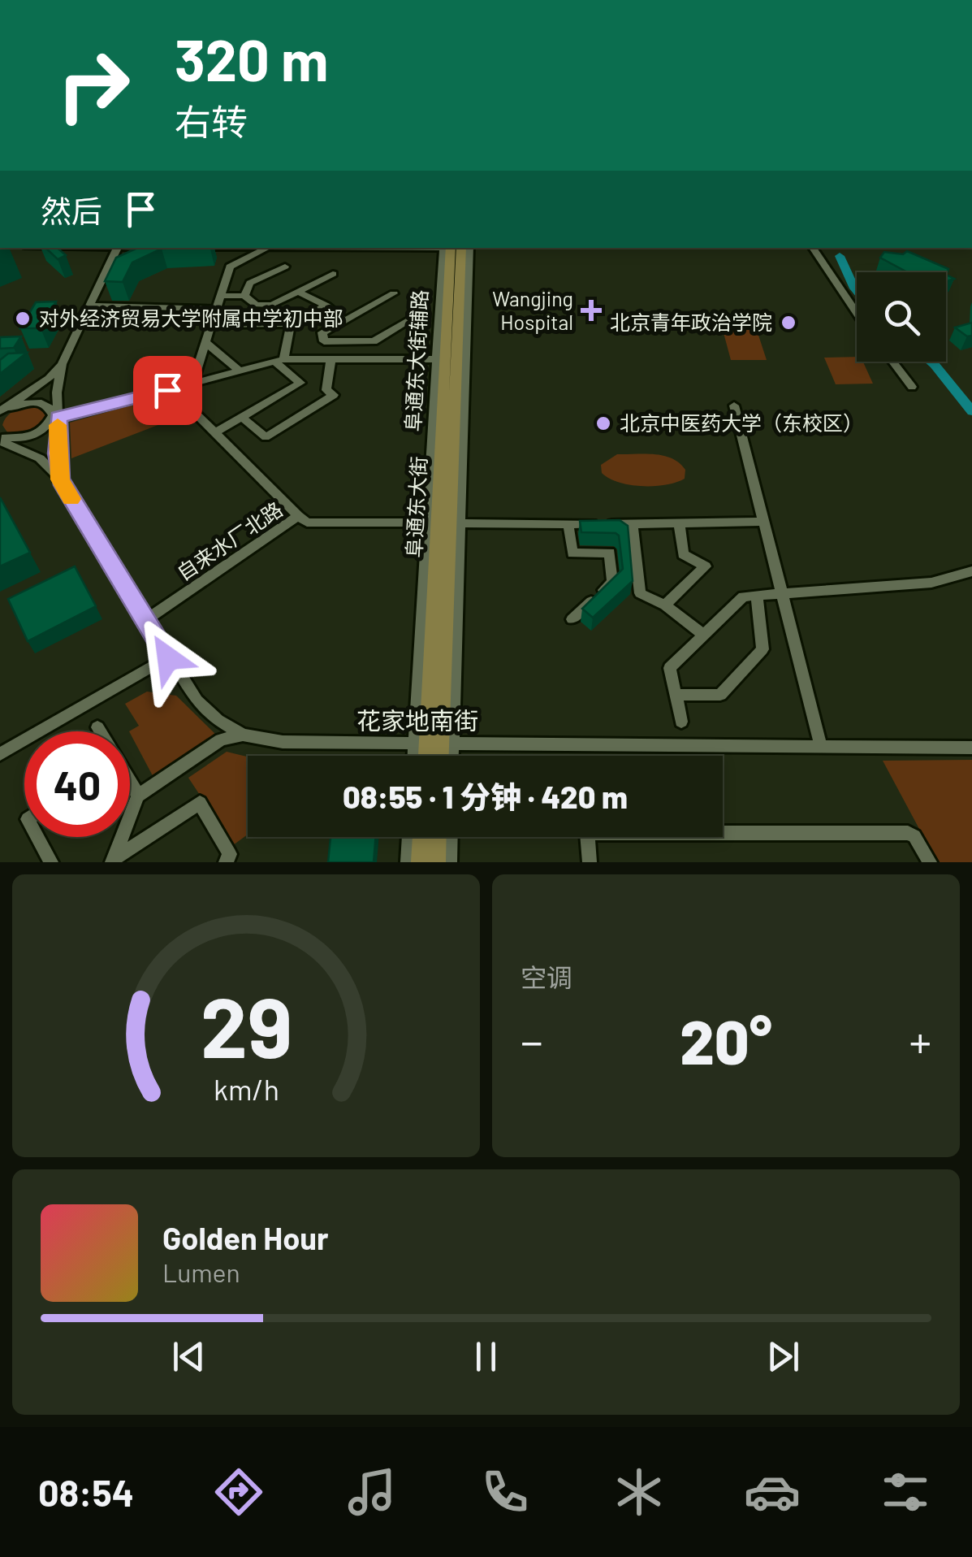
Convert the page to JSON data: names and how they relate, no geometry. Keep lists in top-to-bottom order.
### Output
{
  "streets": {
    "main road": ["阜通东大街"],
    "street": ["自来水厂北路", "花家地南街"]
  },
  "crossings": [
    ["阜通东大街", "自来水厂北路"],
    ["阜通东大街", "花家地南街"],
    ["自来水厂北路", "花家地南街"]
  ],
  "places": {
    "health": ["Wangjing Hospital"],
    "other": ["对外经济贸易大学附属中学初中部", "北京青年政治学院", "北京中医药大学（东校区）"]
  },
  "page": {
    "turn": ["320 m", "右转"],
    "then": "然后",
    "limit": "40",
    "trip": "08:55 · 1 分钟 · 420 m",
    "tile": "空调",
    "heat": ["−", "20°", "+"],
    "song": ["Golden Hour", "Lumen"],
    "tabs": "08:54",
    "gauge": ["29", "km/h"]
  }
}
